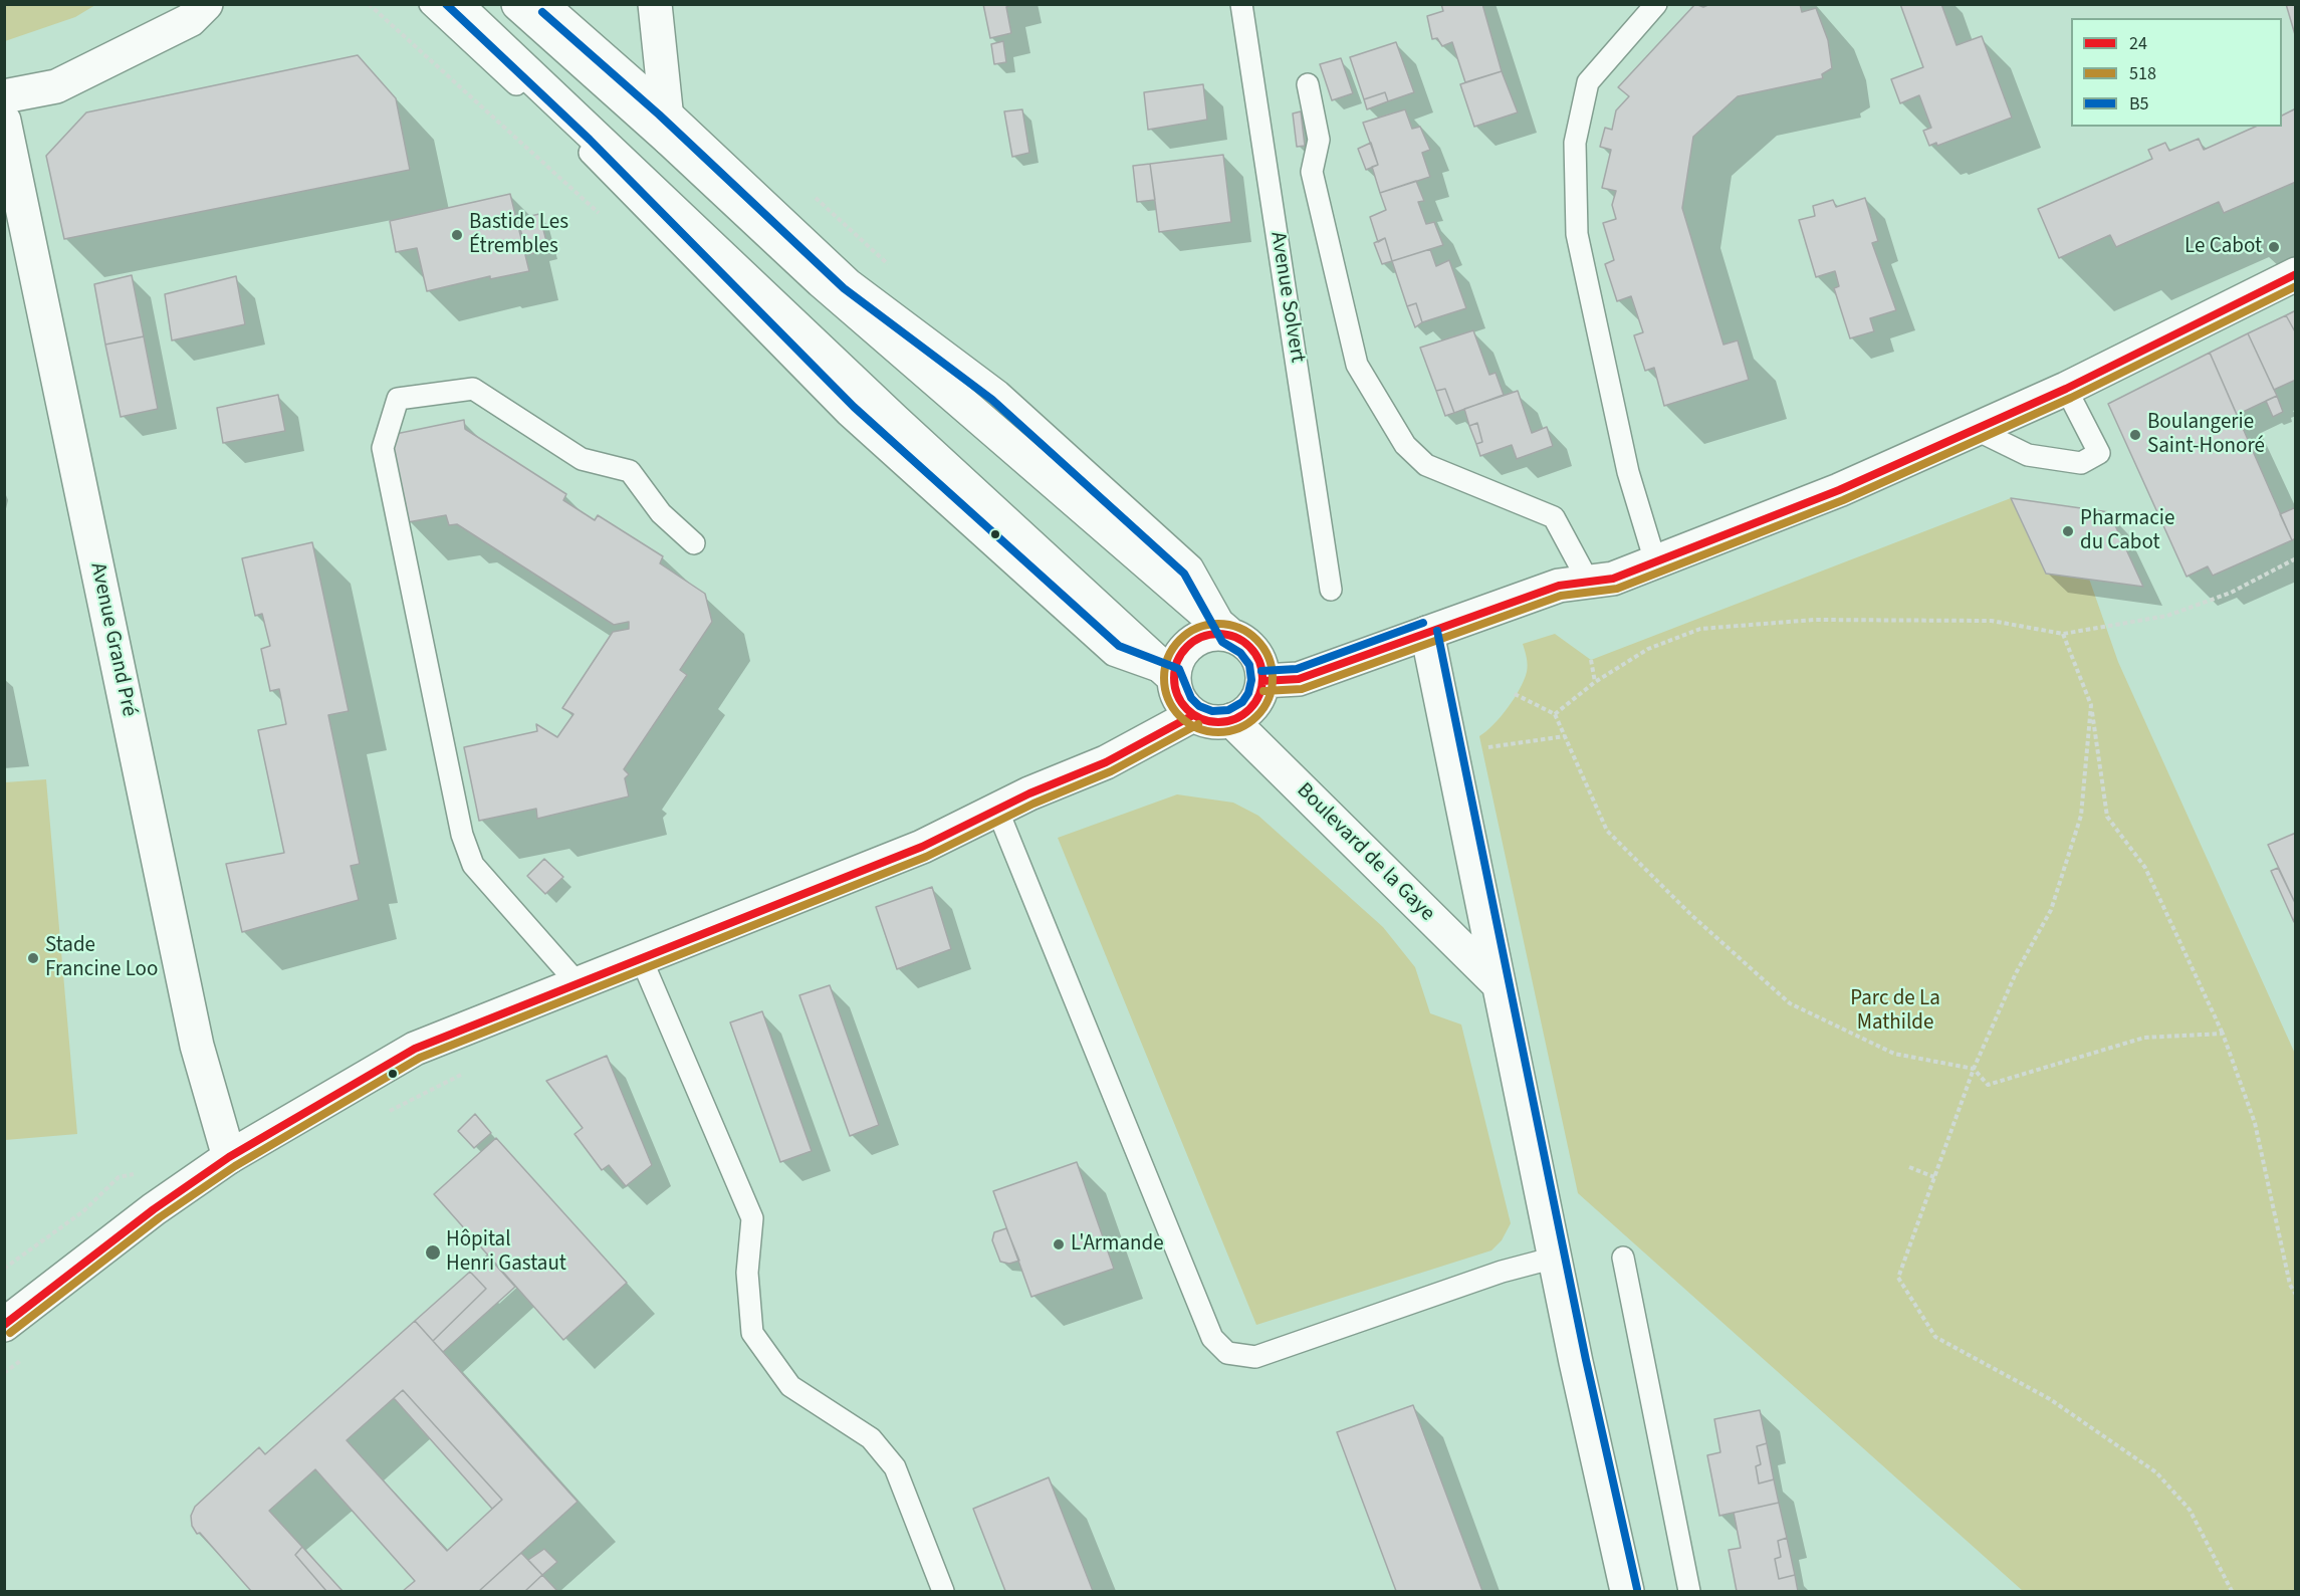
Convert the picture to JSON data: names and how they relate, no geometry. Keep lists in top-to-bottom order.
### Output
{
  "streets": {
    "street": ["Avenue Grand Pré", "Boulevard de la Gaye"],
    "lane": ["Avenue Solvert"]
  },
  "parks": ["Parc de La Mathilde"],
  "places": [
    "Bastide Les Étrembles",
    "Le Cabot",
    "Boulangerie Saint-Honoré",
    "Pharmacie du Cabot",
    "Stade Francine Loo",
    "L'Armande",
    "Hôpital Henri Gastaut"
  ],
  "lines": ["transit line B5", "transit line 24", "transit line 518"],
  "legend": ["24", "518", "B5"]
}
